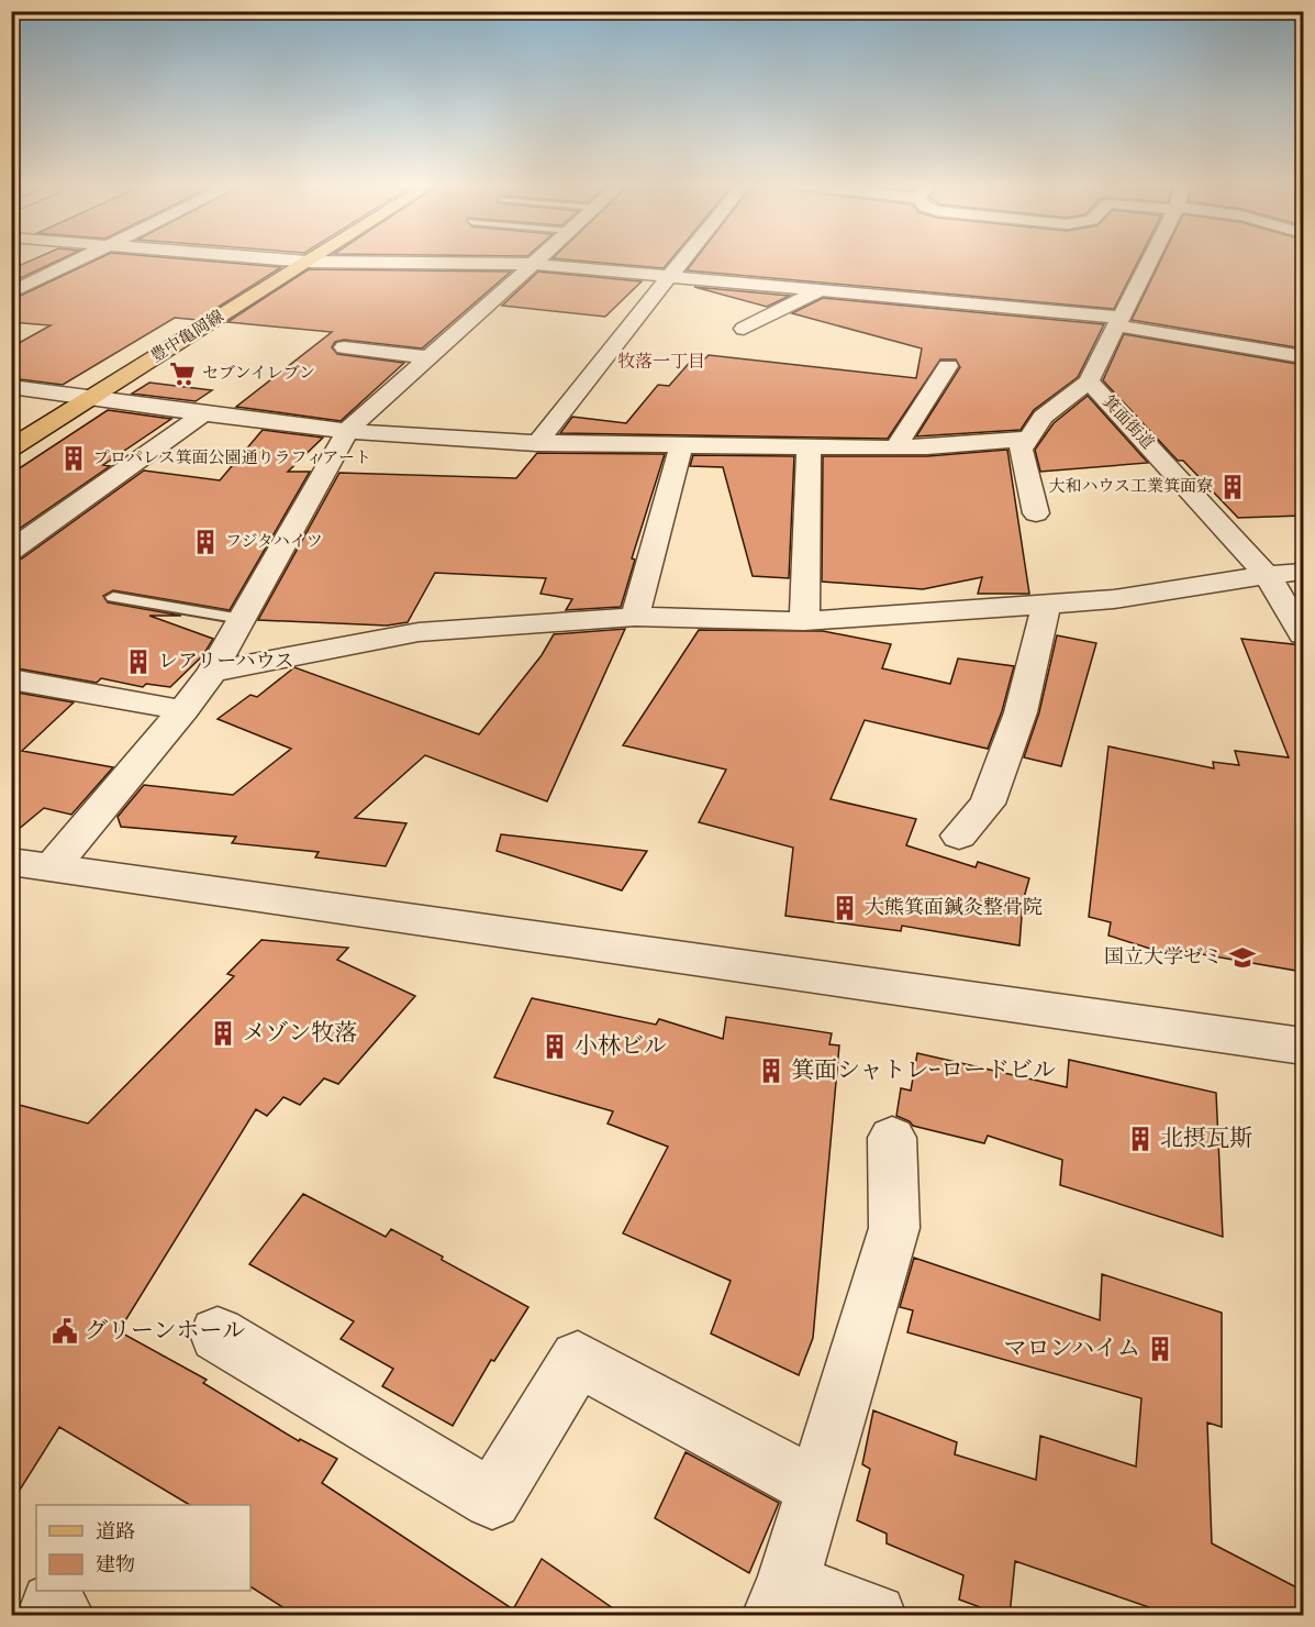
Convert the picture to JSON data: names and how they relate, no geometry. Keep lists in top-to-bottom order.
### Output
{
  "streets": {
    "main road": ["豊中亀岡線"],
    "street": ["箕面街道"]
  },
  "districts": ["牧落一丁目"],
  "places": {
    "supermarket": ["セブンイレブン"],
    "building": [
      "プロパレス箕面公園通りラフィアート",
      "大和ハウス工業箕面寮",
      "フジタハイツ",
      "レアリーハウス",
      "大熊箕面鍼灸整骨院",
      "メゾン牧落",
      "小林ビル",
      "箕面シャトレｰロードビル",
      "北摂瓦斯",
      "マロンハイム"
    ],
    "school or university": ["国立大学ゼミ"],
    "public building": ["グリーンホール"]
  },
  "legend": ["道路", "建物"]
}
